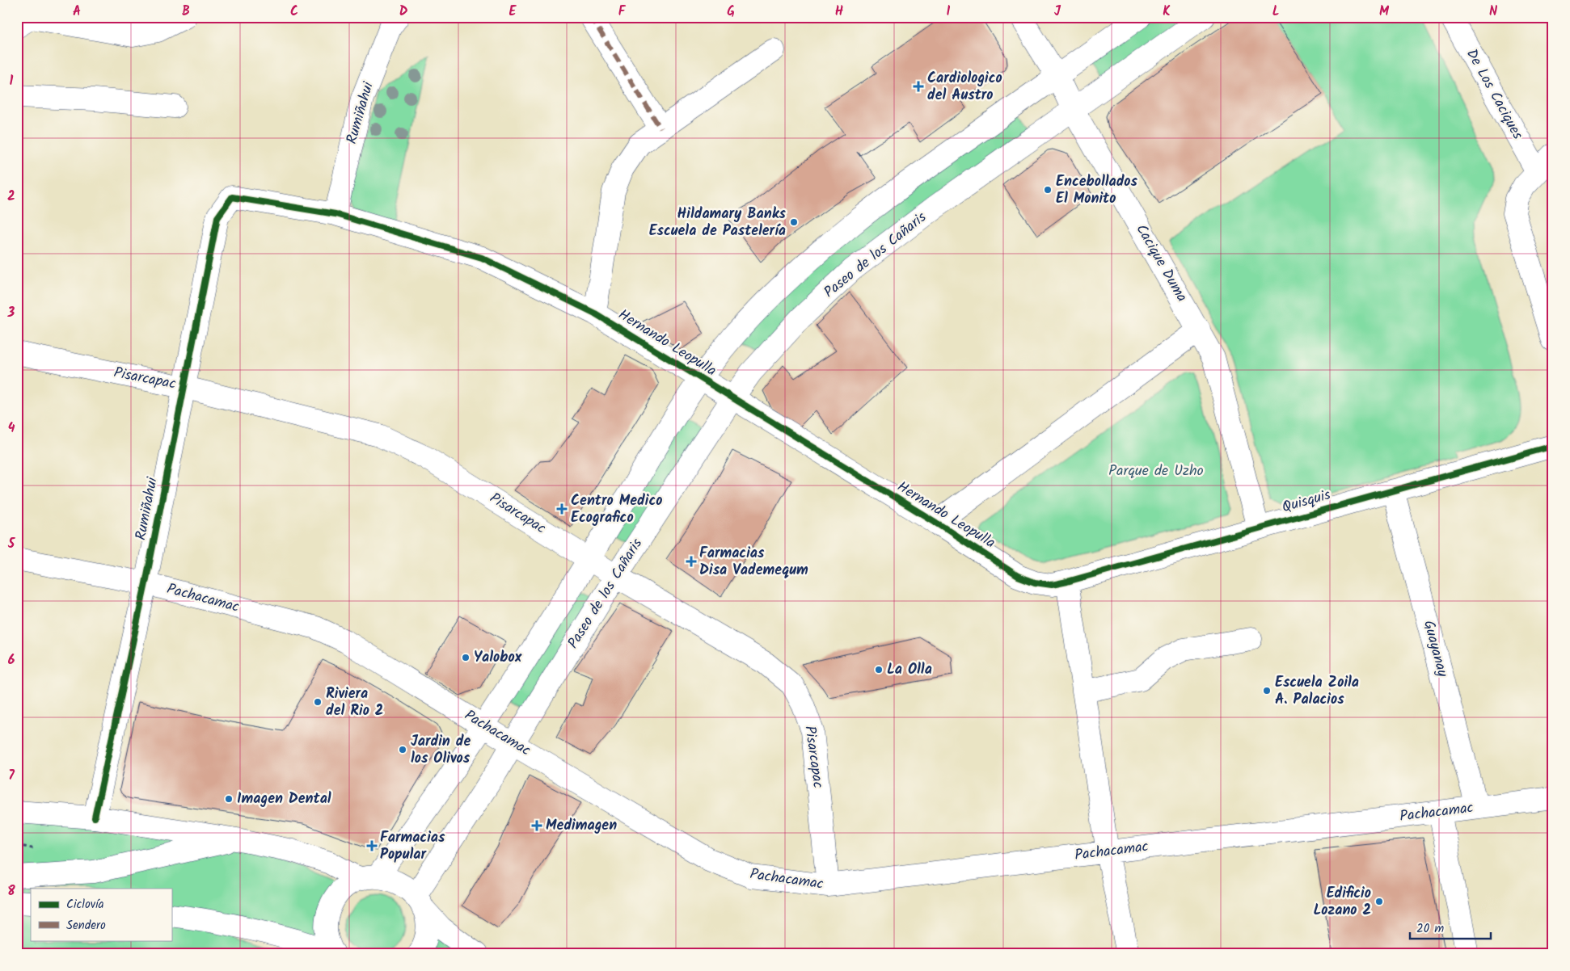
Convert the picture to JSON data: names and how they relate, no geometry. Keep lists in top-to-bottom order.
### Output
{
  "streets": {
    "street": [
      "De Los Caciques",
      "Rumiñahui",
      "Paseo de los Cañaris",
      "Cacique Duma",
      "Hernando Leopulla",
      "Pisarcapac",
      "Quisquis",
      "Pachacamac",
      "Guayanay"
    ]
  },
  "crossings": [
    ["Rumiñahui", "Hernando Leopulla"],
    ["Rumiñahui", "Pisarcapac"],
    ["Rumiñahui", "Pachacamac"],
    ["Paseo de los Cañaris", "Cacique Duma"],
    ["Paseo de los Cañaris", "Hernando Leopulla"],
    ["Paseo de los Cañaris", "Pisarcapac"],
    ["Paseo de los Cañaris", "Pachacamac"],
    ["Cacique Duma", "Quisquis"],
    ["Hernando Leopulla", "Quisquis"],
    ["Pisarcapac", "Pachacamac"],
    ["Quisquis", "Guayanay"],
    ["Pachacamac", "Guayanay"]
  ],
  "parks": ["Parque de Uzho"],
  "places": {
    "health": [
      "Cardiologico del Austro",
      "Centro Medico Ecografico",
      "Farmacias Disa Vademequm",
      "Medimagen",
      "Farmacias Popular"
    ],
    "other": [
      "Encebollados El Monito",
      "Hildamary Banks Escuela de Pastelería",
      "Yalobox",
      "La Olla",
      "Escuela Zoila A. Palacios",
      "Riviera del Rio 2",
      "Jardin de los Olivos",
      "Imagen Dental",
      "Edificio Lozano 2"
    ]
  },
  "legend": ["Ciclovía", "Sendero"],
  "scale_bar": "20 m",
  "grid": {
    "columns": [
      "A",
      "B",
      "C",
      "D",
      "E",
      "F",
      "G",
      "H",
      "I",
      "J",
      "K",
      "L",
      "M",
      "N"
    ],
    "rows": [
      "1",
      "2",
      "3",
      "4",
      "5",
      "6",
      "7",
      "8"
    ]
  }
}
